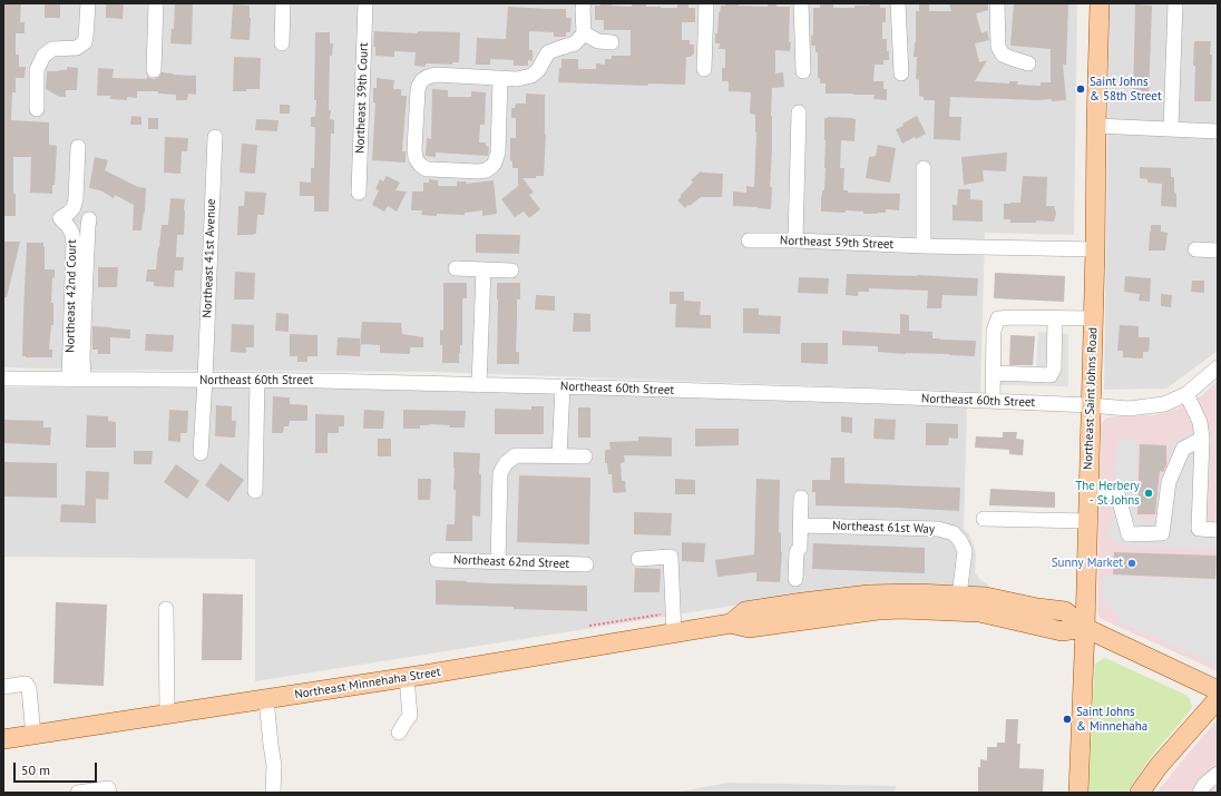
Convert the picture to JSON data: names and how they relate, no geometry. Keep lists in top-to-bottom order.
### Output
{
  "streets": {
    "main road": ["Northeast Saint Johns Road", "Northeast Minnehaha Street"],
    "street": [
      "Northeast 39th Court",
      "Northeast 59th Street",
      "Northeast 41st Avenue",
      "Northeast 42nd Court",
      "Northeast 60th Street",
      "Northeast 61st Way",
      "Northeast 62nd Street"
    ]
  },
  "crossings": [
    ["Northeast 59th Street", "Northeast Saint Johns Road"],
    ["Northeast 41st Avenue", "Northeast 60th Street"],
    ["Northeast 42nd Court", "Northeast 60th Street"],
    ["Northeast 60th Street", "Northeast Saint Johns Road"],
    ["Northeast Saint Johns Road", "Northeast Minnehaha Street"],
    ["Northeast 61st Way", "Northeast Minnehaha Street"]
  ],
  "places": [
    "Saint Johns & 58th Street",
    "The Herbery - St Johns",
    "Sunny Market",
    "Saint Johns & Minnehaha"
  ],
  "scale_bar": "50 m"
}
